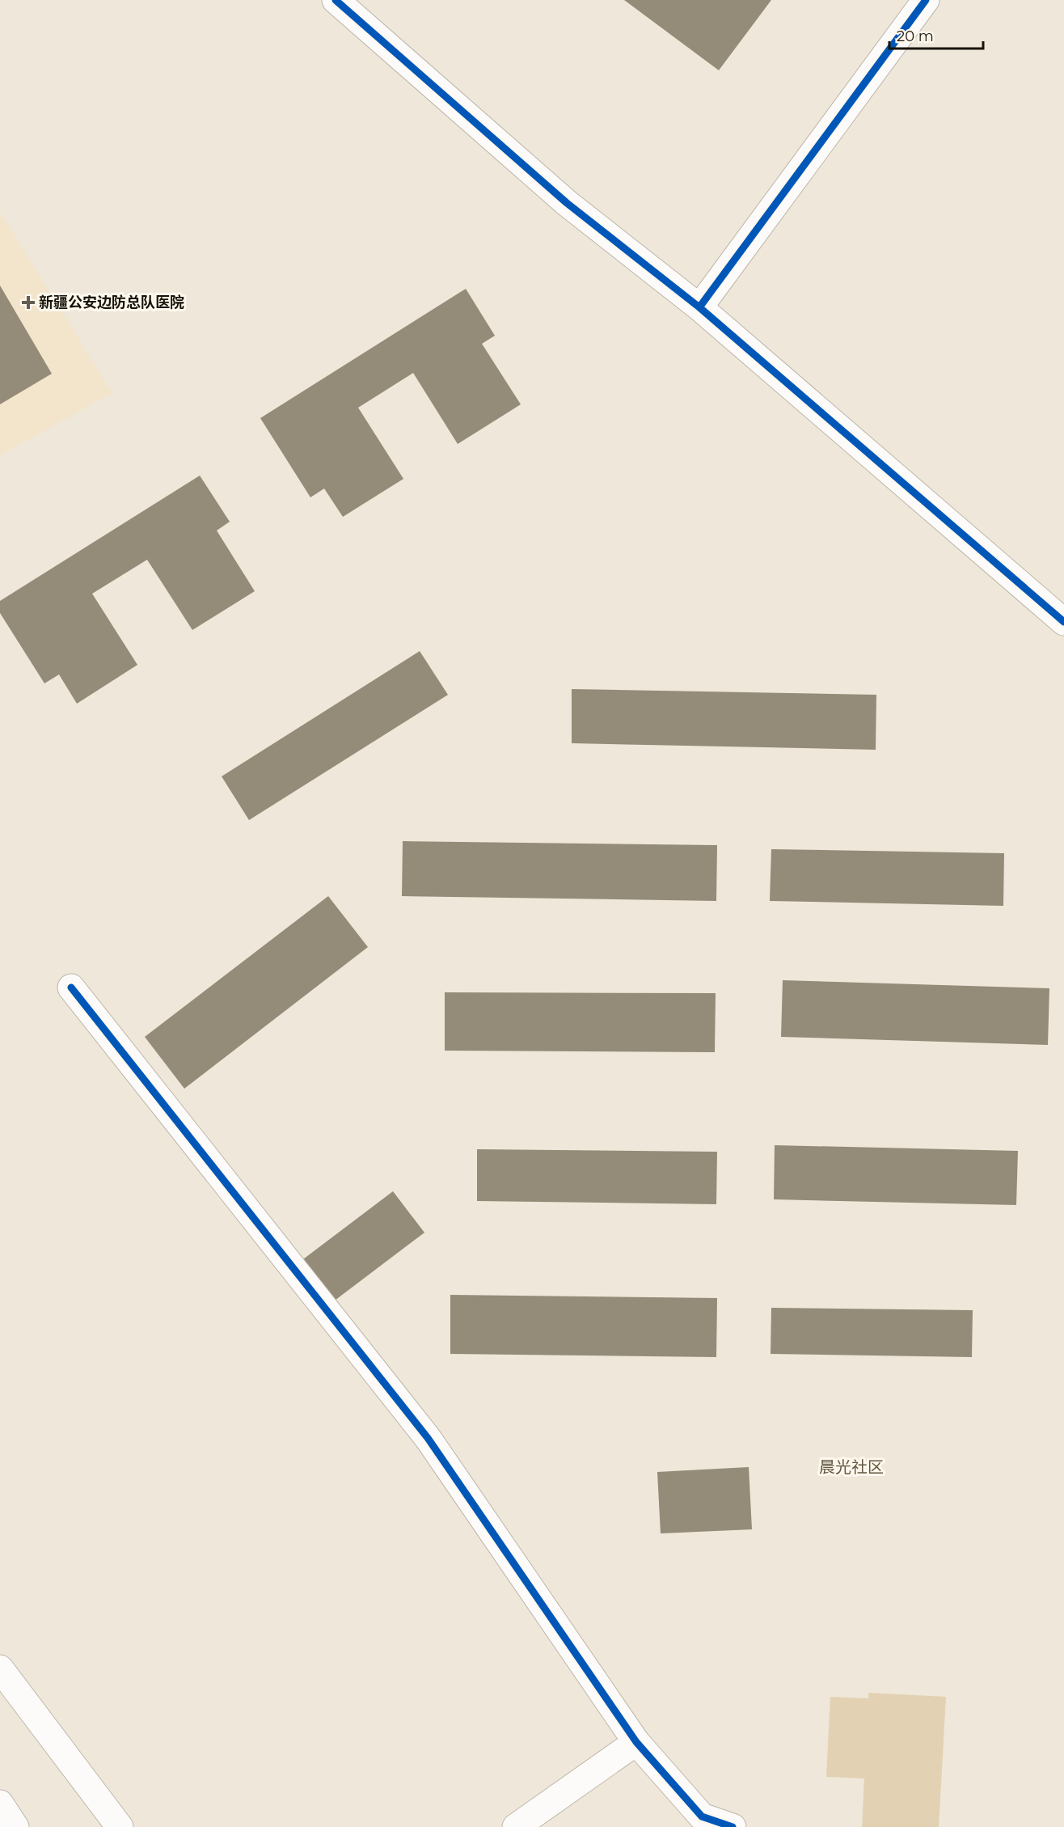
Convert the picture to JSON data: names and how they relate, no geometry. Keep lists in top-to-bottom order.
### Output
{
  "districts": ["晨光社区"],
  "places": {
    "health": ["新疆公安边防总队医院"]
  },
  "scale_bar": "20 m"
}
